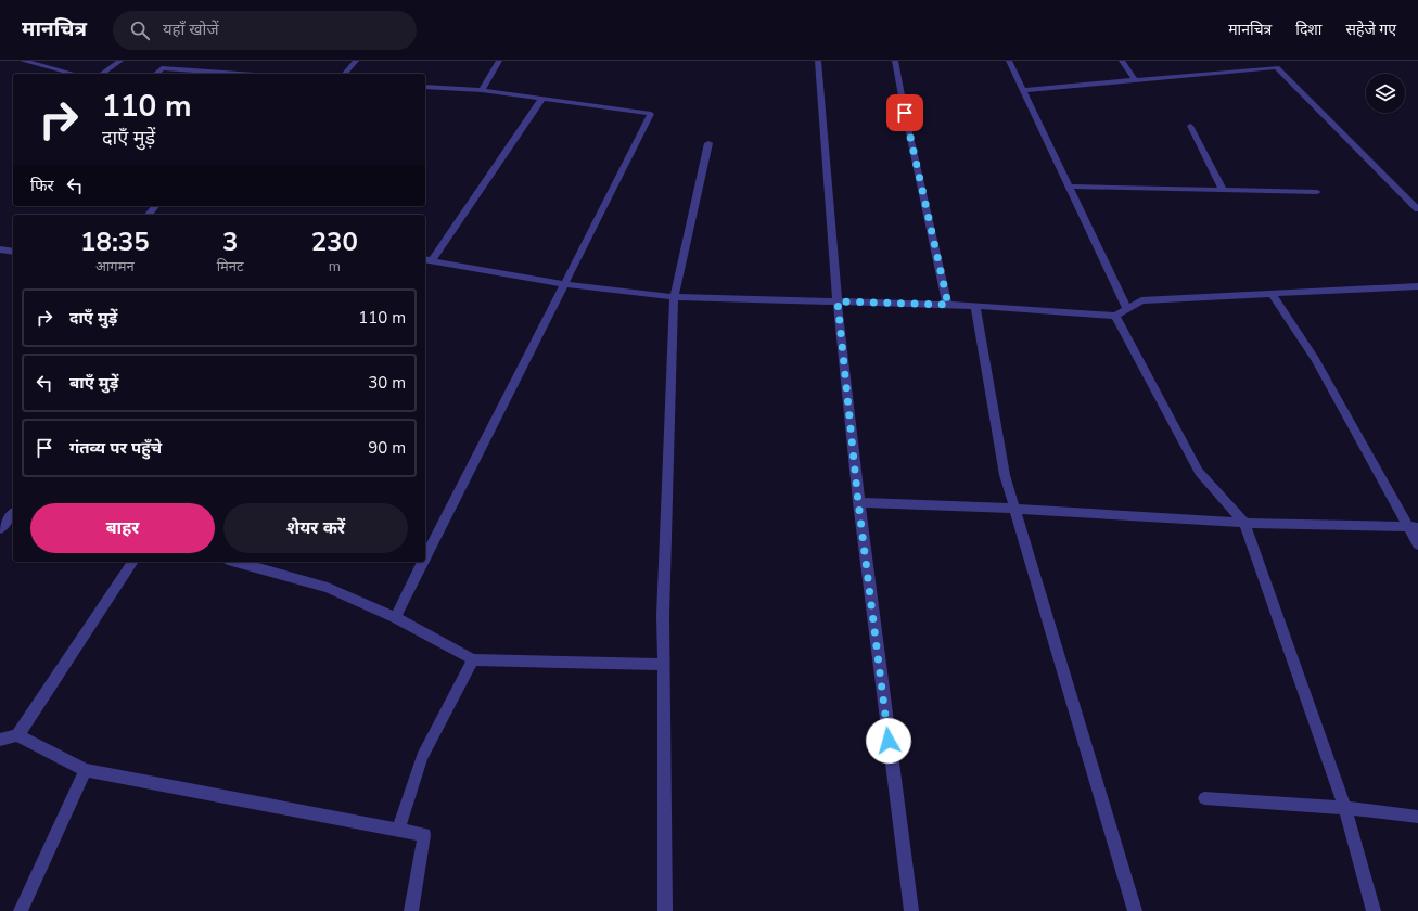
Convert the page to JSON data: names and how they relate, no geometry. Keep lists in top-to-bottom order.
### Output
{
  "page": {
    "header": "मानचित्र",
    "search": "यहाँ खोजें",
    "nav": ["मानचित्र", "दिशा", "सहेजे गए"],
    "turn": ["110 m", "दाएँ मुड़ें"],
    "then": "फिर",
    "eta": [
      "18:35",
      "आगमन",
      "3",
      "मिनट",
      "230",
      "m"
    ],
    "list": [
      {
        "name": "दाएँ मुड़ें",
        "value": "110 m"
      },
      {
        "name": "बाएँ मुड़ें",
        "value": "30 m"
      },
      {
        "name": "गंतव्य पर पहुँचे",
        "value": "90 m"
      }
    ],
    "buttons": ["बाहर", "शेयर करें"]
  }
}
